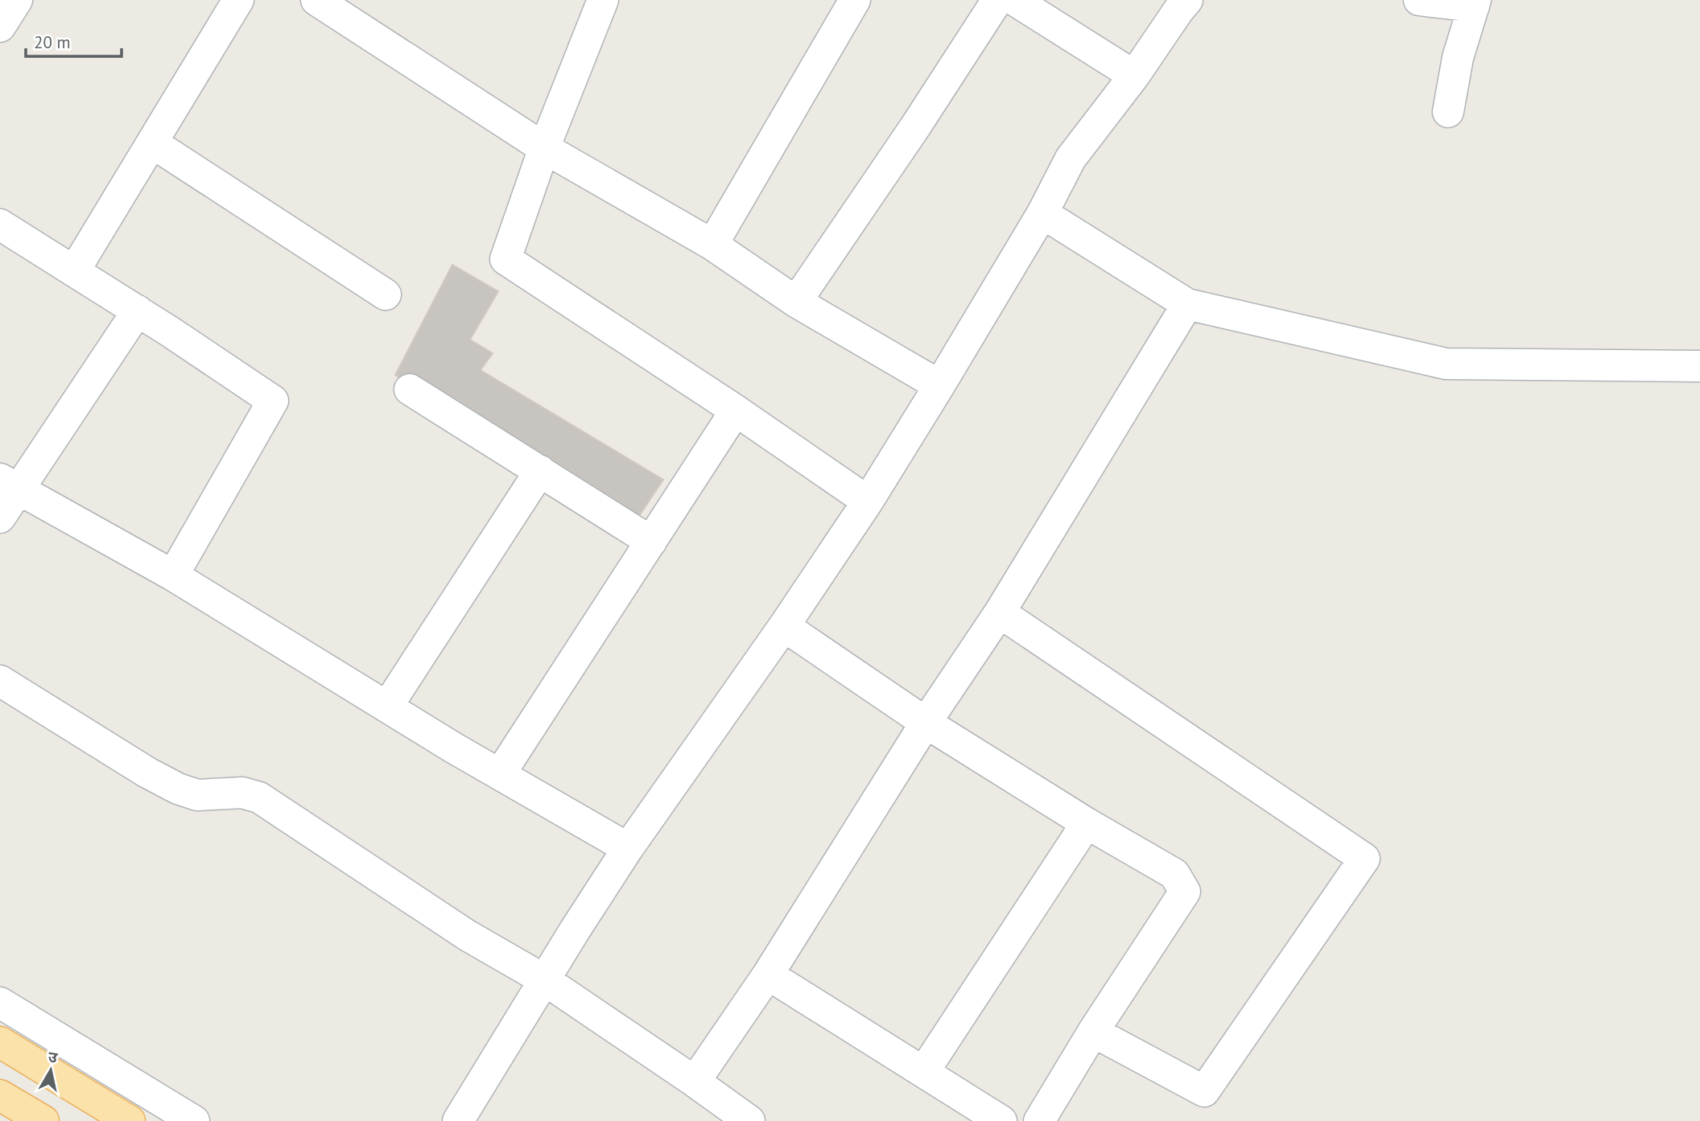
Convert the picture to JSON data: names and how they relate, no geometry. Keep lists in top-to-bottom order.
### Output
{
  "scale_bar": "20 m",
  "north": "top"
}
